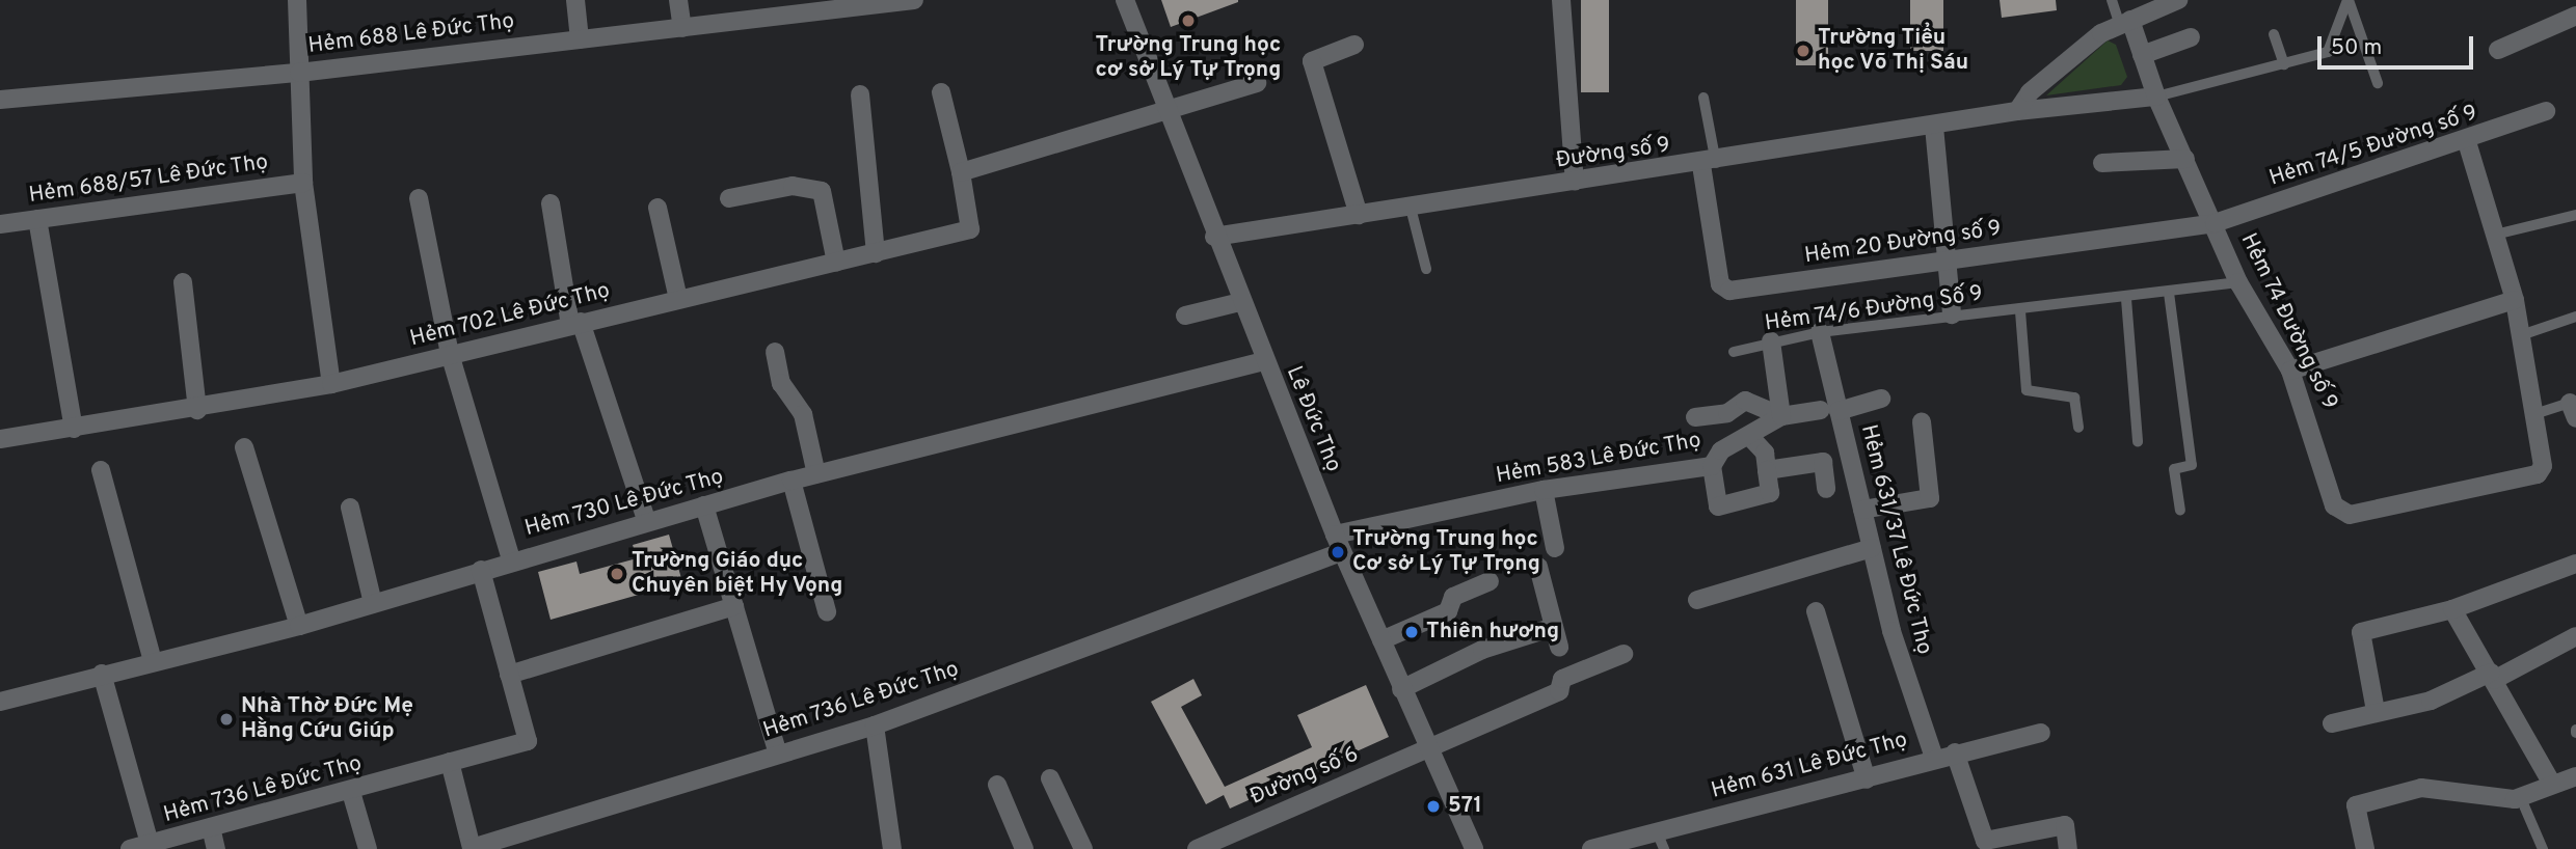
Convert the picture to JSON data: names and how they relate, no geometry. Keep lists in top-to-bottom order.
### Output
{
  "streets": {
    "street": [
      "Hẻm 688 Lê Đức Thọ",
      "Hẻm 74/5 Đường số 9",
      "Đường số 9",
      "Hẻm 688/57 Lê Đức Thọ",
      "Hẻm 20 Đường số 9",
      "Hẻm 702 Lê Đức Thọ",
      "Hẻm 74 Đường số 9",
      "Lê Đức Thọ",
      "Hẻm 583 Lê Đức Thọ",
      "Hẻm 730 Lê Đức Thọ",
      "Hẻm 631/37 Lê Đức Thọ",
      "Hẻm 736 Lê Đức Thọ",
      "Hẻm 631 Lê Đức Thọ",
      "Đường số 6"
    ],
    "lane": ["Hẻm 74/6 Đường Số 9"]
  },
  "crossings": [
    ["Hẻm 688 Lê Đức Thọ", "Hẻm 688/57 Lê Đức Thọ"],
    ["Hẻm 74/5 Đường số 9", "Hẻm 20 Đường số 9"],
    ["Hẻm 74/5 Đường số 9", "Hẻm 74 Đường số 9"],
    ["Đường số 9", "Hẻm 20 Đường số 9"],
    ["Đường số 9", "Hẻm 74 Đường số 9"],
    ["Đường số 9", "Lê Đức Thọ"],
    ["Hẻm 688/57 Lê Đức Thọ", "Hẻm 702 Lê Đức Thọ"],
    ["Hẻm 20 Đường số 9", "Hẻm 74 Đường số 9"],
    ["Hẻm 74/6 Đường Số 9", "Hẻm 74 Đường số 9"],
    ["Hẻm 74/6 Đường Số 9", "Hẻm 631/37 Lê Đức Thọ"],
    ["Lê Đức Thọ", "Hẻm 583 Lê Đức Thọ"],
    ["Lê Đức Thọ", "Hẻm 730 Lê Đức Thọ"],
    ["Lê Đức Thọ", "Hẻm 736 Lê Đức Thọ"],
    ["Lê Đức Thọ", "Đường số 6"],
    ["Hẻm 631/37 Lê Đức Thọ", "Hẻm 631 Lê Đức Thọ"]
  ],
  "places": [
    "Trường Trung học cơ sở Lý Tự Trọng",
    "Trường Tiểu học Võ Thị Sáu",
    "Trường Trung học Cơ sở Lý Tự Trọng",
    "Trường Giáo dục Chuyên biệt Hy Vọng",
    "Thiên hương",
    "Nhà Thờ Đức Mẹ Hằng Cứu Giúp",
    "571"
  ],
  "scale_bar": "50 m"
}
